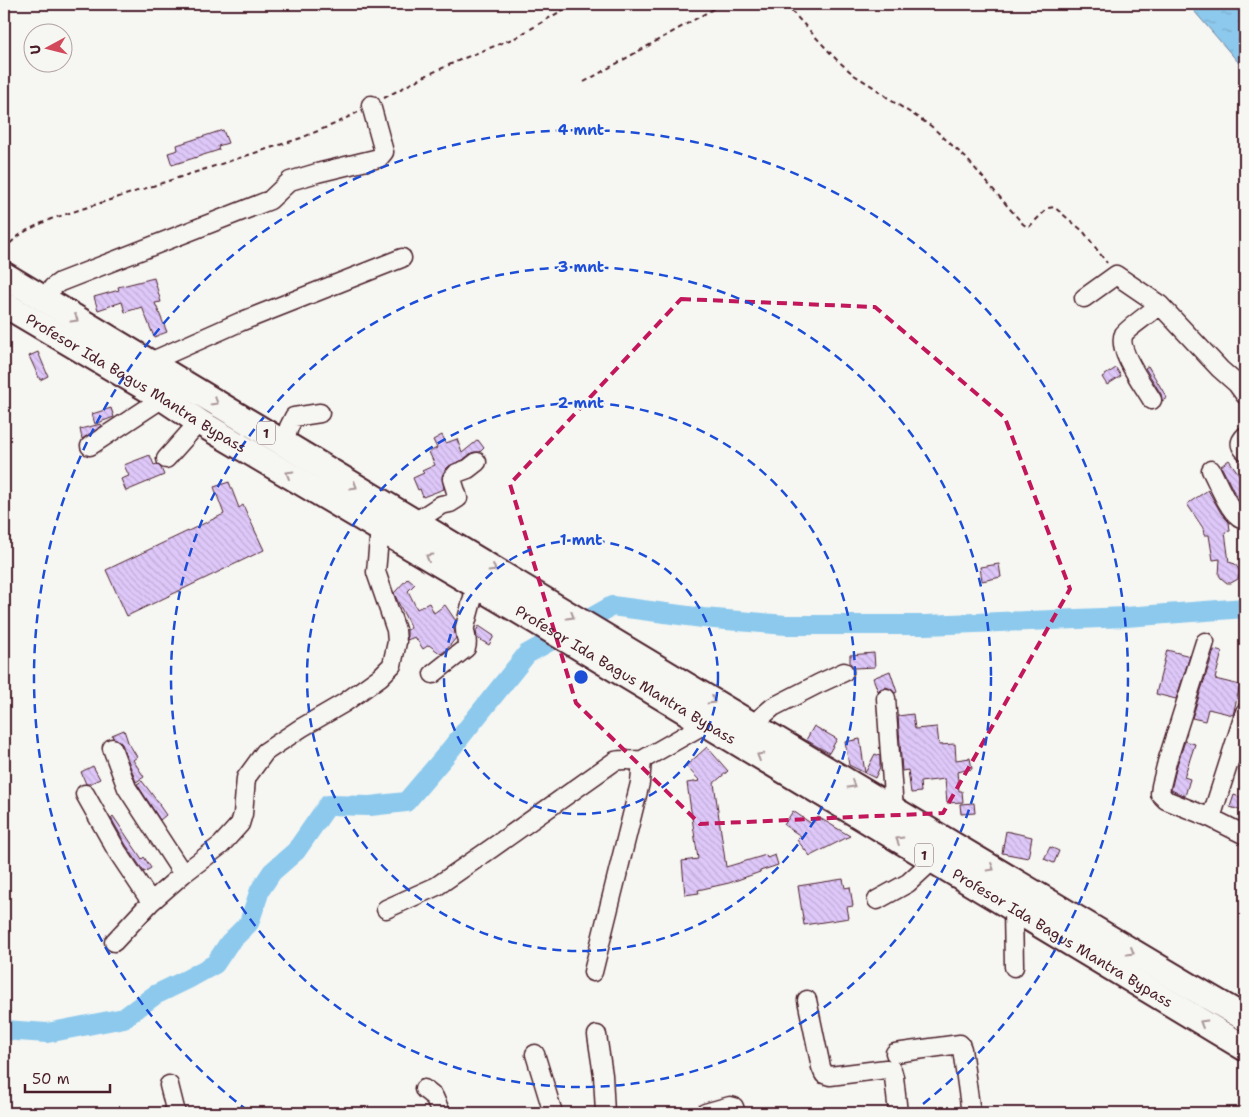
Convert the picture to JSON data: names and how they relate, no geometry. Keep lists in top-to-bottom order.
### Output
{
  "streets": {
    "highway": ["Profesor Ida Bagus Mantra Bypass", "1"]
  },
  "scale_bar": "50 m",
  "north": "left",
  "rings": [
    "4 mnt",
    "3 mnt",
    "2 mnt",
    "1 mnt"
  ]
}
